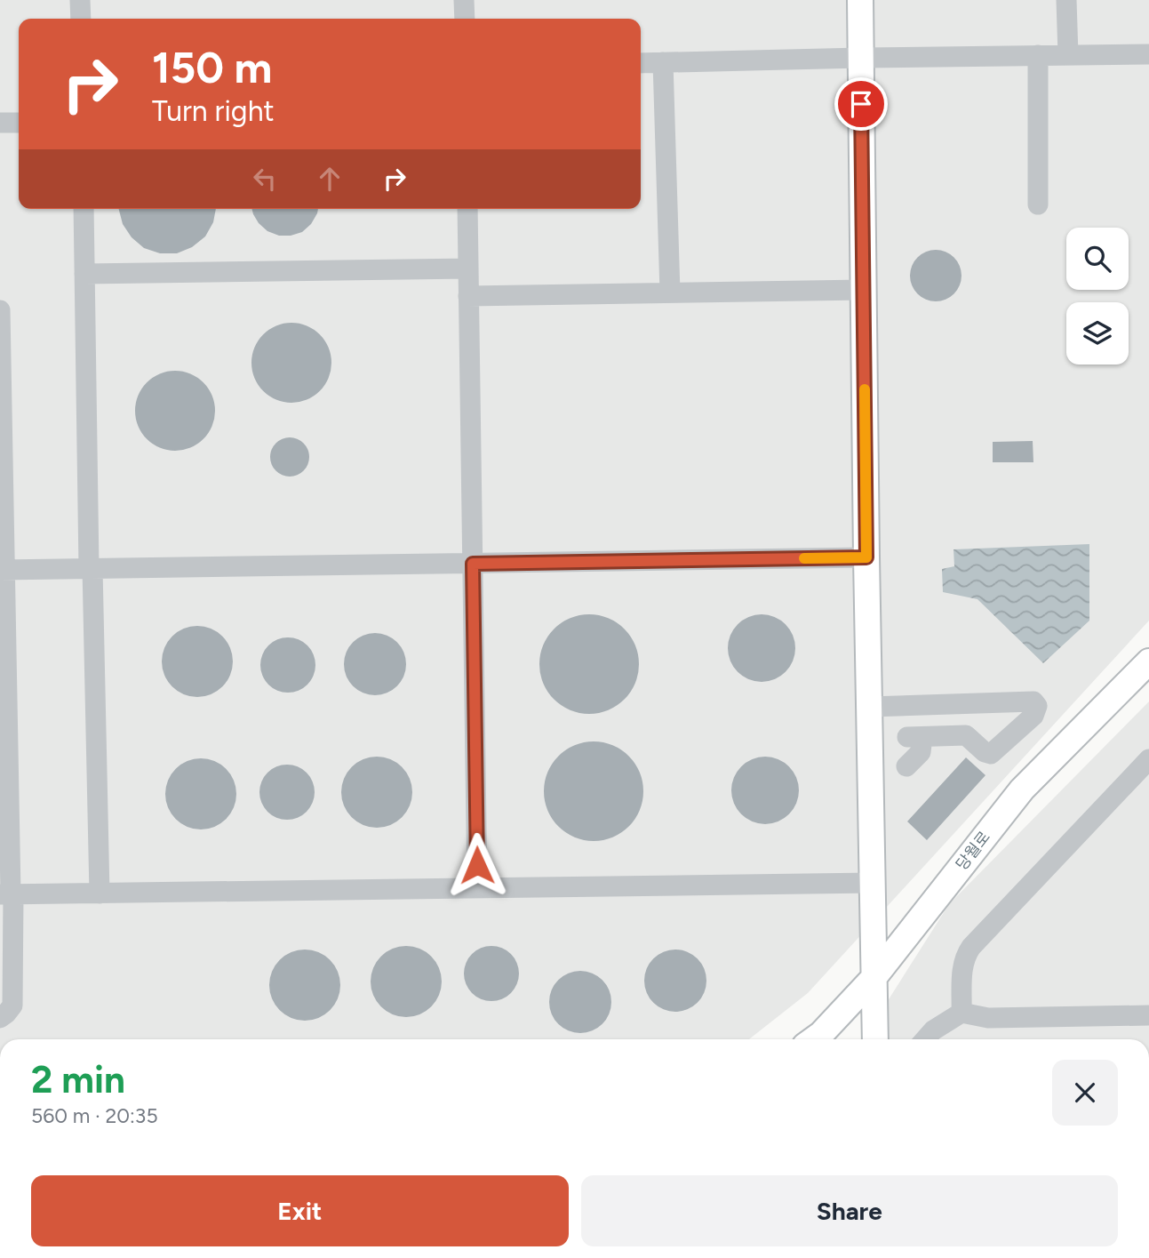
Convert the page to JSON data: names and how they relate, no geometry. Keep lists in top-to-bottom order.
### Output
{
  "streets": {
    "main road": ["당월로"]
  },
  "page": {
    "turn": ["150 m", "Turn right"],
    "heading": ["2 min", "560 m · 20:35"],
    "buttons": ["Exit", "Share"]
  }
}
